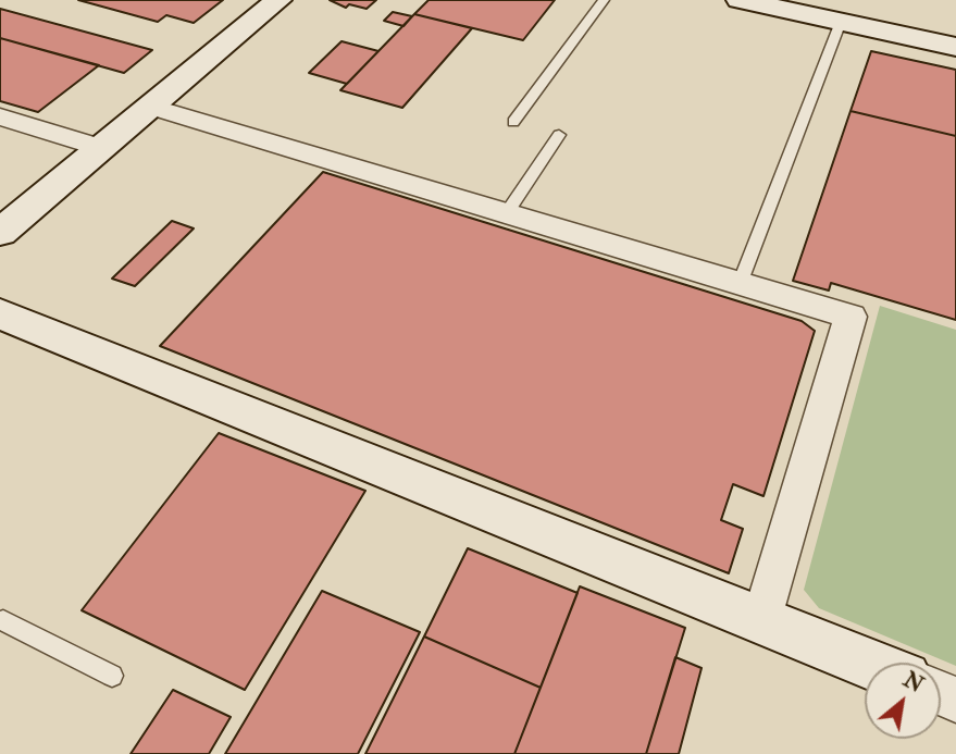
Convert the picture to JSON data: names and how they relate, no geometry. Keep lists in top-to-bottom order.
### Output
{
  "north": "top right"
}
